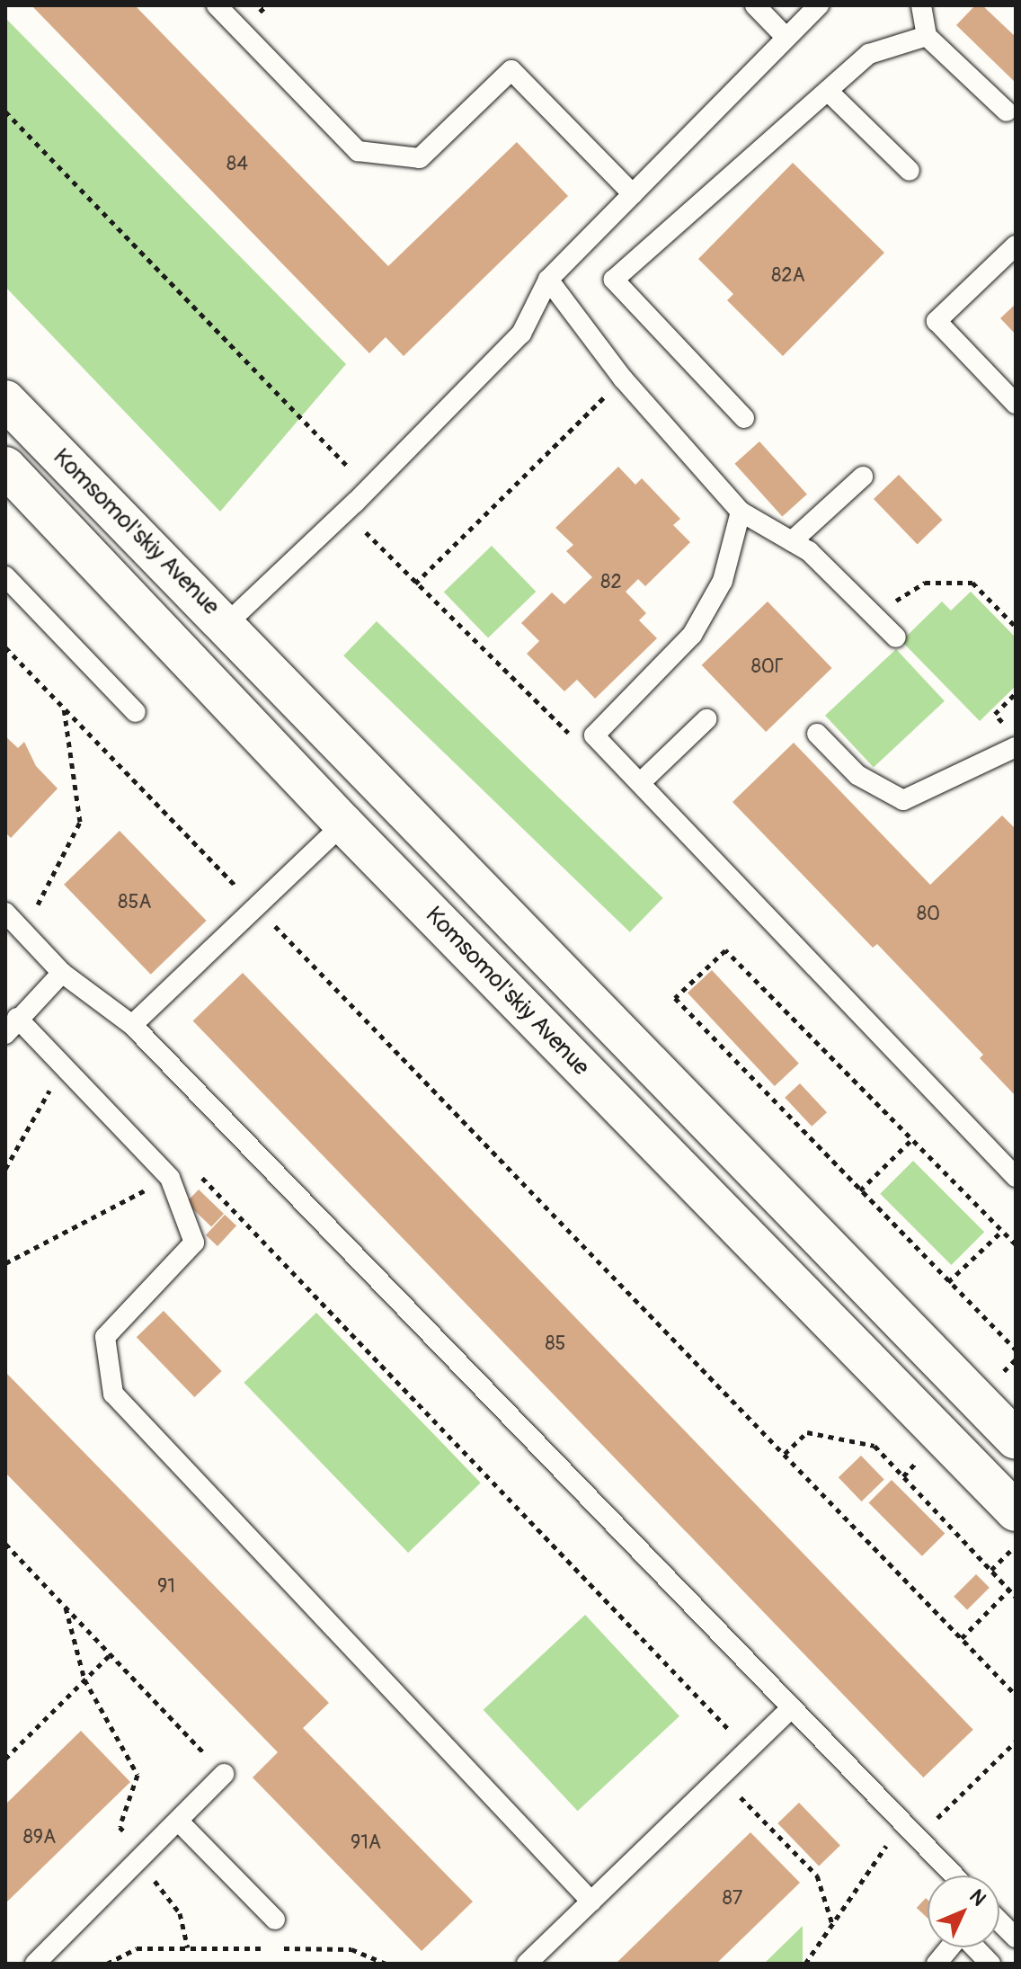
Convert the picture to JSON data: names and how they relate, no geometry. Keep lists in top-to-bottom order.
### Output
{
  "streets": {
    "main road": ["Komsomol'skiy Avenue"]
  },
  "house_numbers": [
    "84",
    "82А",
    "82",
    "80Г",
    "85А",
    "80",
    "85",
    "91",
    "89А",
    "91А",
    "87"
  ],
  "north": "top right"
}
